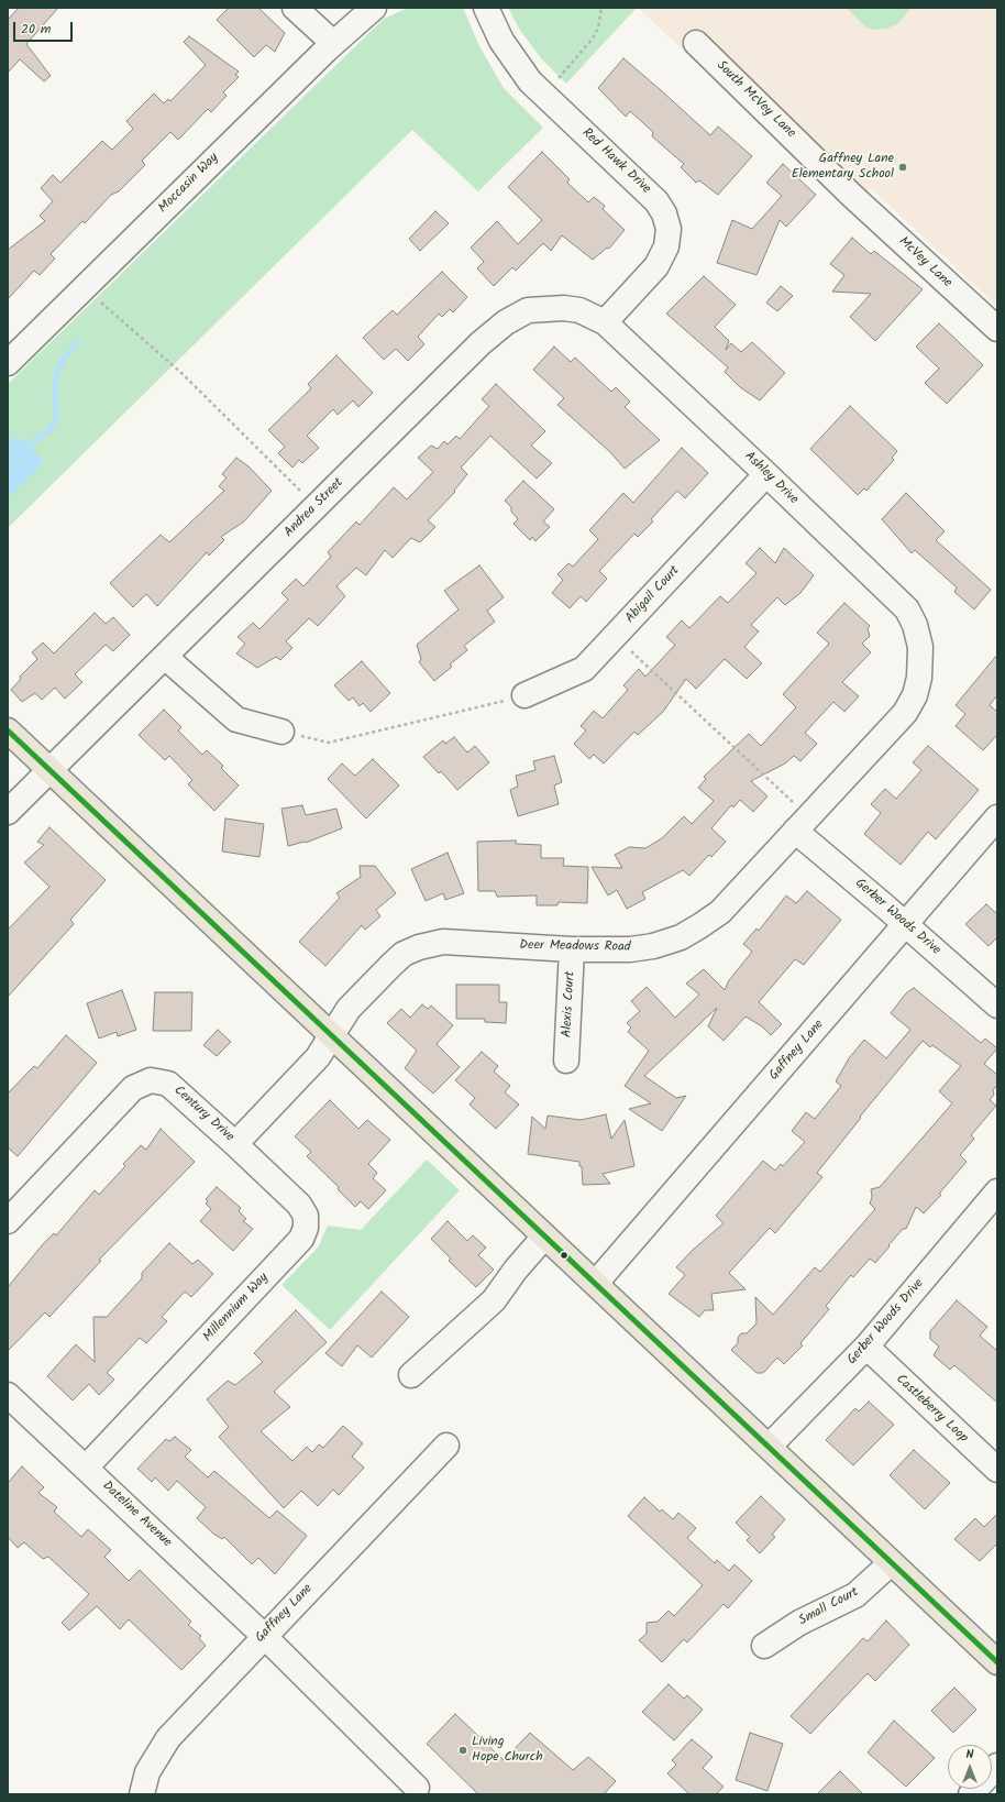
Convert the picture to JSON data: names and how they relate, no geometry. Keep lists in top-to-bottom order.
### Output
{
  "streets": {
    "street": [
      "South McVey Lane",
      "Red Hawk Drive",
      "Moccasin Way",
      "McVey Lane",
      "Ashley Drive",
      "Andrea Street",
      "Abigail Court",
      "Gerber Woods Drive",
      "Deer Meadows Road",
      "Alexis Court",
      "Gaffney Lane",
      "Century Drive",
      "Millennium Way",
      "Castleberry Loop",
      "Dateline Avenue",
      "Small Court"
    ]
  },
  "crossings": [
    ["South McVey Lane", "McVey Lane"],
    ["Red Hawk Drive", "Ashley Drive"],
    ["Red Hawk Drive", "Andrea Street"],
    ["Ashley Drive", "Andrea Street"],
    ["Ashley Drive", "Abigail Court"],
    ["Ashley Drive", "Deer Meadows Road"],
    ["Gerber Woods Drive", "Deer Meadows Road"],
    ["Gerber Woods Drive", "Gaffney Lane"],
    ["Gerber Woods Drive", "Castleberry Loop"],
    ["Deer Meadows Road", "Alexis Court"],
    ["Deer Meadows Road", "Century Drive"],
    ["Gaffney Lane", "Dateline Avenue"],
    ["Century Drive", "Millennium Way"],
    ["Millennium Way", "Dateline Avenue"]
  ],
  "places": ["Gaffney Lane Elementary School", "Living Hope Church"],
  "scale_bar": "20 m",
  "north": "top"
}
